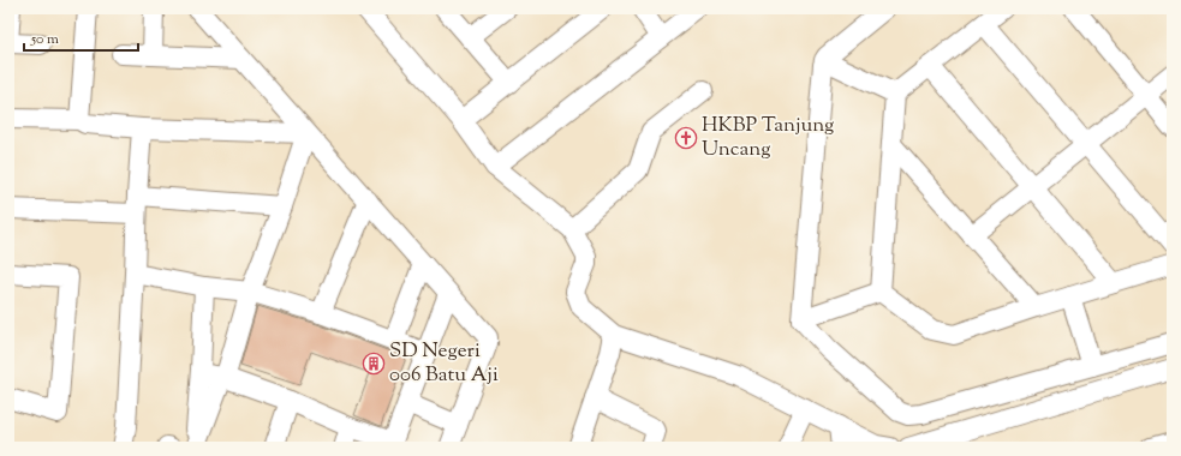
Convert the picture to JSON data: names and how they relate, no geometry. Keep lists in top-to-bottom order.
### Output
{
  "places": {
    "church": ["HKBP Tanjung Uncang"],
    "building": ["SD Negeri 006 Batu Aji"]
  },
  "scale_bar": "50 m"
}
